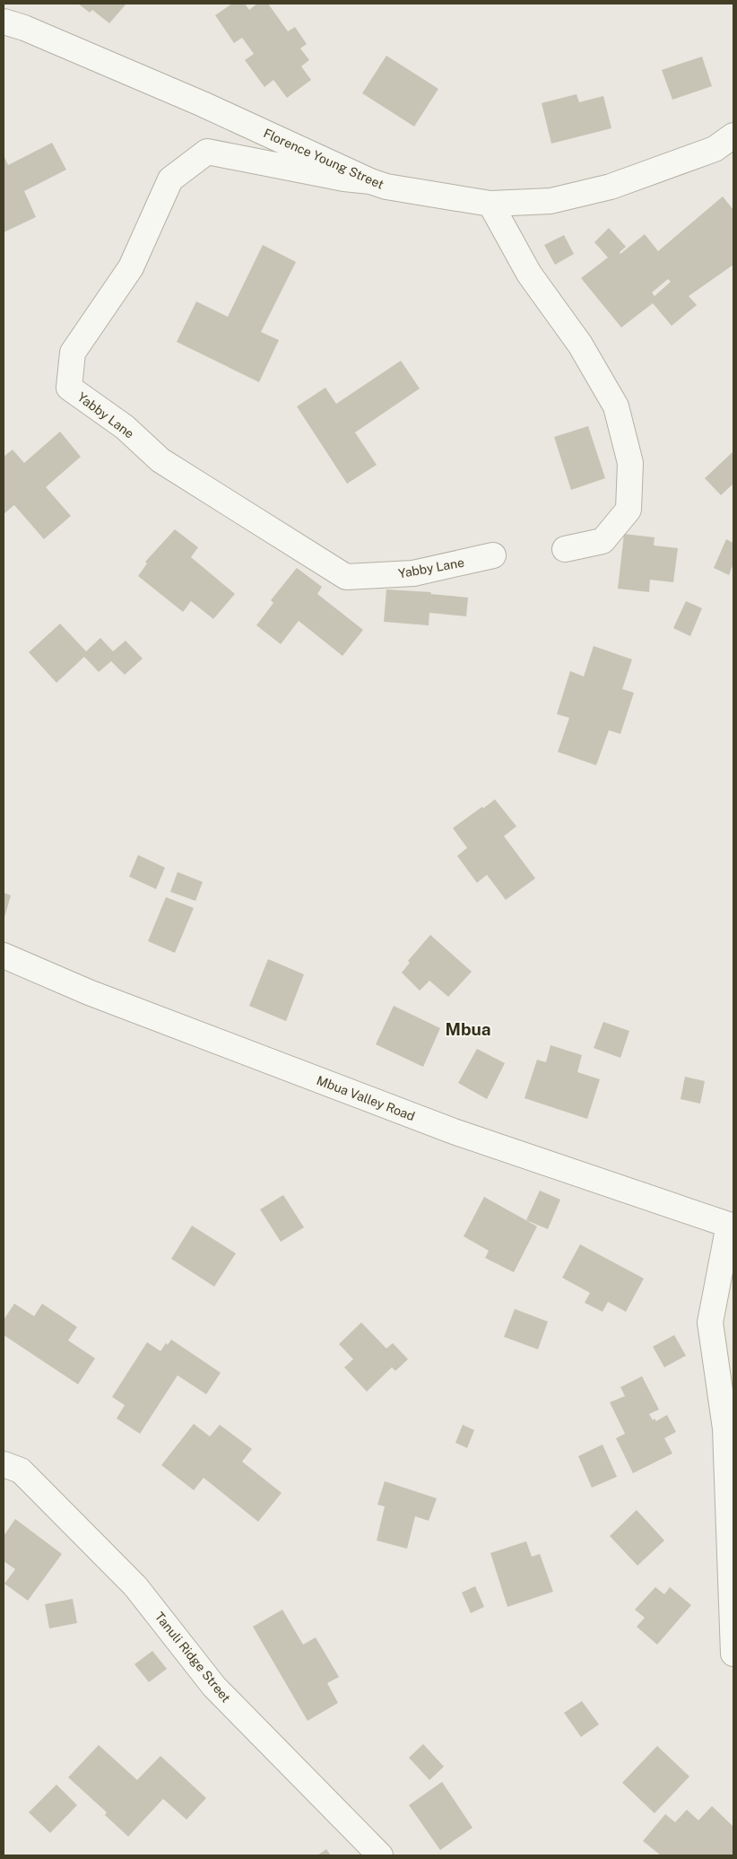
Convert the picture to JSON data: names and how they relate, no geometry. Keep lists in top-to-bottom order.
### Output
{
  "streets": {
    "street": [
      "Florence Young Street",
      "Yabby Lane",
      "Mbua Valley Road",
      "Tanuli Ridge Street"
    ]
  },
  "crossings": [
    ["Florence Young Street", "Yabby Lane"]
  ],
  "districts": ["Mbua"]
}
